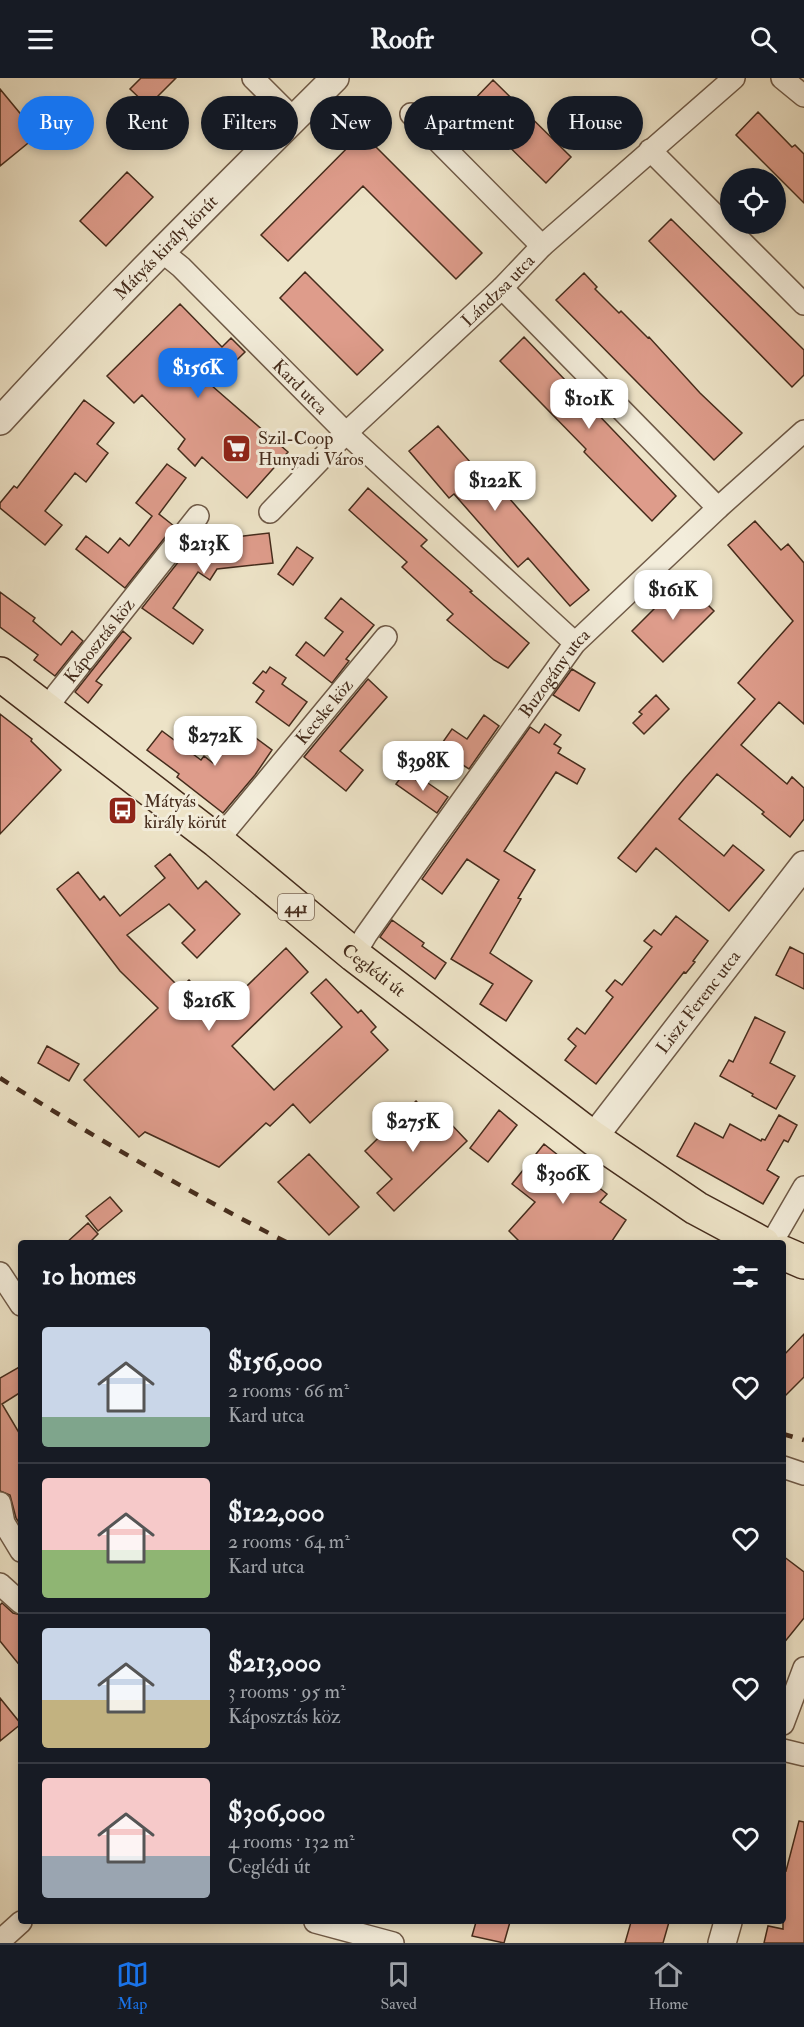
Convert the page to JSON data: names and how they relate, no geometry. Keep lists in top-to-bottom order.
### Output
{
  "streets": {
    "main road": ["441", "Ceglédi út"],
    "street": [
      "Mátyás király körút",
      "Lándzsa utca",
      "Kard utca",
      "Káposztás köz",
      "Buzogány utca",
      "Kecske köz",
      "Liszt Ferenc utca"
    ]
  },
  "crossings": [
    ["Mátyás király körút", "Kard utca"],
    ["Lándzsa utca", "Kard utca"],
    ["Kard utca", "Buzogány utca"],
    ["Káposztás köz", "Ceglédi út"],
    ["Buzogány utca", "Ceglédi út"],
    ["Kecske köz", "Ceglédi út"],
    ["Ceglédi út", "Liszt Ferenc utca"]
  ],
  "places": {
    "supermarket": ["Szil-Coop Hunyadi Város"],
    "bus stop": ["Mátyás király körút"]
  },
  "page": {
    "header": "Roofr",
    "chip": [
      "Buy",
      "Rent",
      "Filters",
      "New",
      "Apartment",
      "House"
    ],
    "price": [
      "$156K",
      "$101K",
      "$122K",
      "$213K",
      "$161K",
      "$272K",
      "$398K",
      "$216K",
      "$275K",
      "$306K"
    ],
    "heading": "10 homes",
    "list": [
      {
        "name": "$156,000",
        "note": "2 rooms · 66 m² · Kard utca"
      },
      {
        "name": "$122,000",
        "note": "2 rooms · 64 m² · Kard utca"
      },
      {
        "name": "$213,000",
        "note": "3 rooms · 95 m² · Káposztás köz"
      },
      {
        "name": "$306,000",
        "note": "4 rooms · 132 m² · Ceglédi út"
      }
    ],
    "tabs": ["Map", "Saved", "Home"]
  }
}
